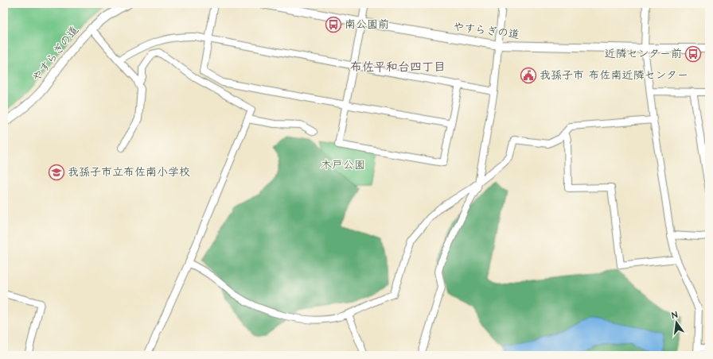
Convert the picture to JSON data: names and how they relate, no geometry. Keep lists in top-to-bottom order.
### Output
{
  "streets": {
    "street": ["やすらぎの道"]
  },
  "districts": ["布佐平和台四丁目"],
  "parks": ["木戸公園"],
  "places": {
    "bus stop": ["南公園前", "近隣センター前"],
    "public building": ["我孫子市 布佐南近隣センター"],
    "school or university": ["我孫子市立布佐南小学校"]
  },
  "north": "top"
}
